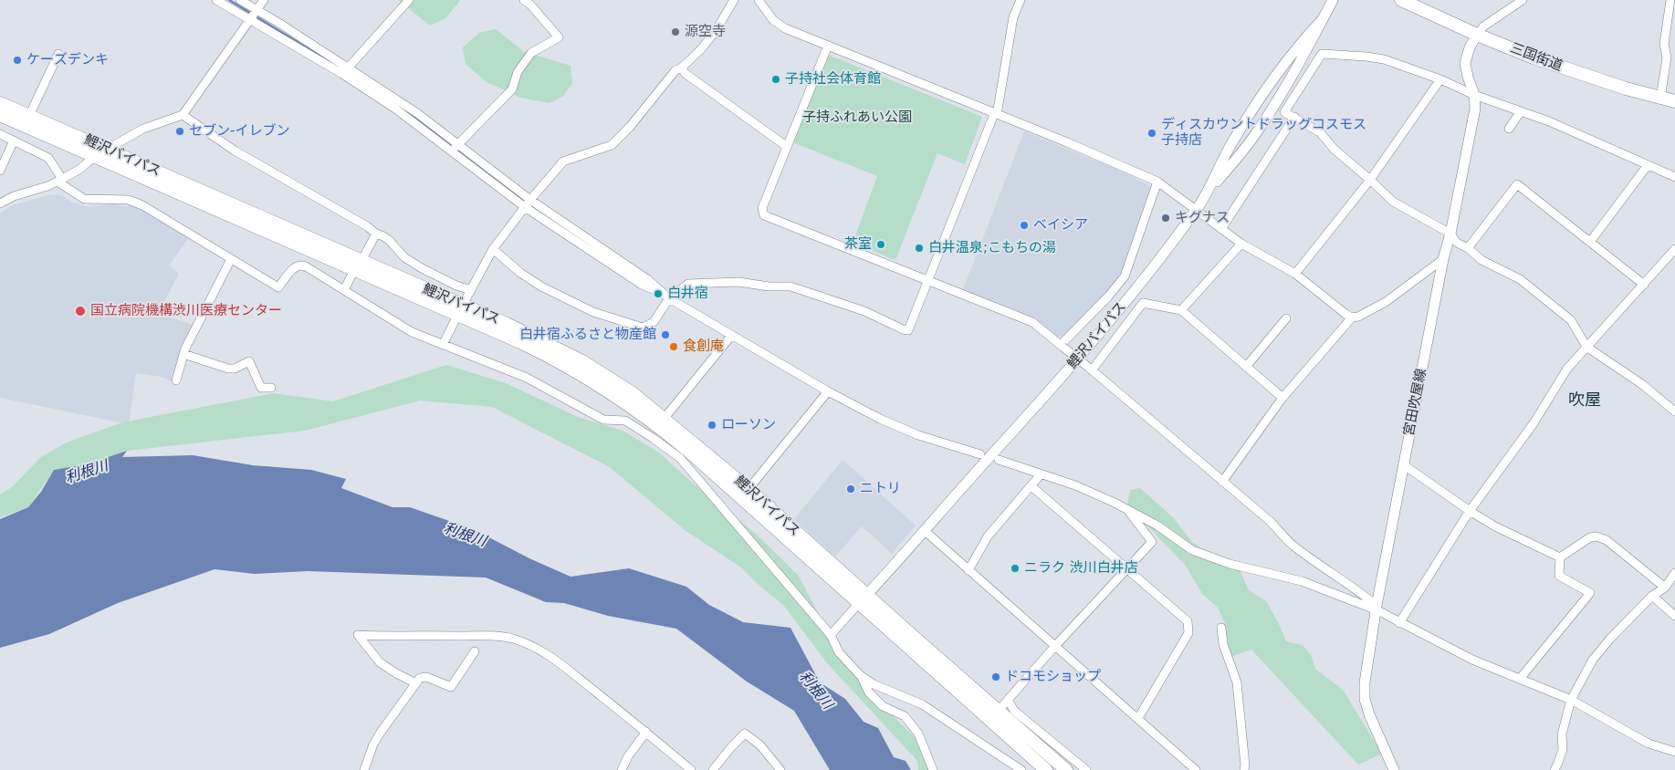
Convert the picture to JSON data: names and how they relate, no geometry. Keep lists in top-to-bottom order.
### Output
{
  "streets": {
    "highway": ["三国街道", "鯉沢バイパス"],
    "main road": ["宮田吹屋線"]
  },
  "crossings": [
    ["三国街道", "宮田吹屋線"]
  ],
  "districts": ["吹屋"],
  "water": ["利根川"],
  "parks": ["子持ふれあい公園"],
  "places": [
    "源空寺",
    "ケーズデンキ",
    "子持社会体育館",
    "セブン-イレブン",
    "ディスカウントドラッグコスモス 子持店",
    "キグナス",
    "ベイシア",
    "茶室",
    "白井温泉;こもちの湯",
    "白井宿",
    "国立病院機構渋川医療センター",
    "白井宿ふるさと物産館",
    "食創庵",
    "ローソン",
    "ニトリ",
    "ニラク 渋川白井店",
    "ドコモショップ"
  ]
}
